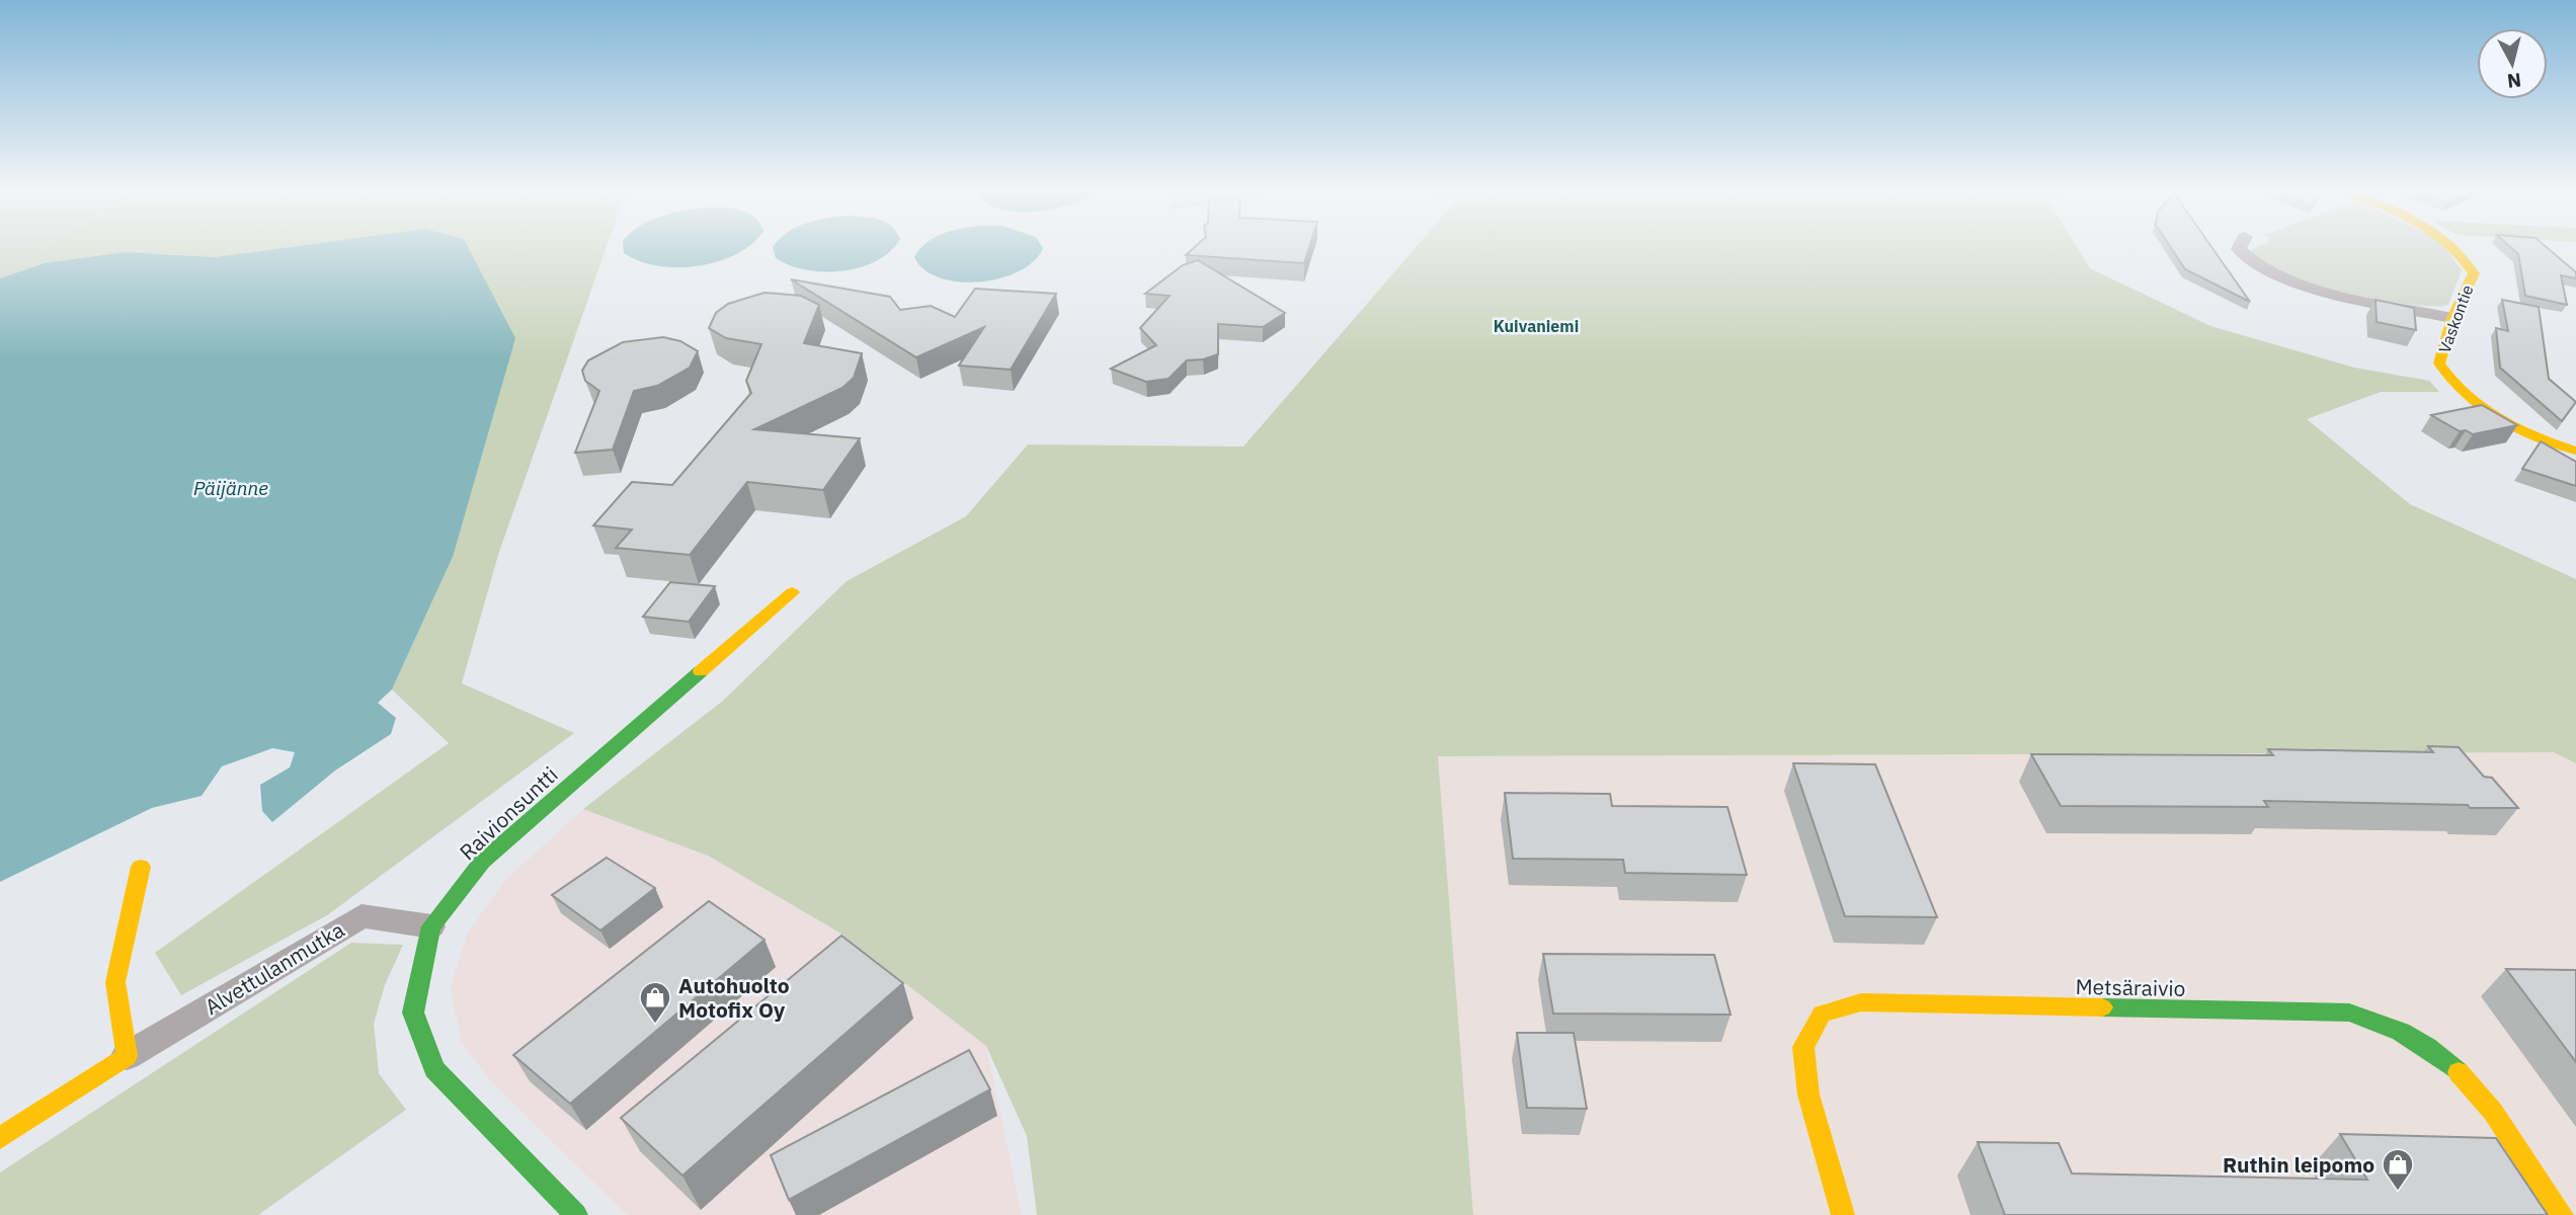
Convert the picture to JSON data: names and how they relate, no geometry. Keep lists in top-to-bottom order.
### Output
{
  "streets": {
    "street": [
      "Vaskontie",
      "Raivionsuntti",
      "Alvettulanmutka",
      "Metsäraivio"
    ]
  },
  "crossings": [
    ["Raivionsuntti", "Alvettulanmutka"]
  ],
  "districts": ["Kuivaniemi"],
  "water": ["Päijänne"],
  "places": {
    "shop": ["Autohuolto Motofix Oy", "Ruthin leipomo"]
  },
  "north": "bottom"
}
